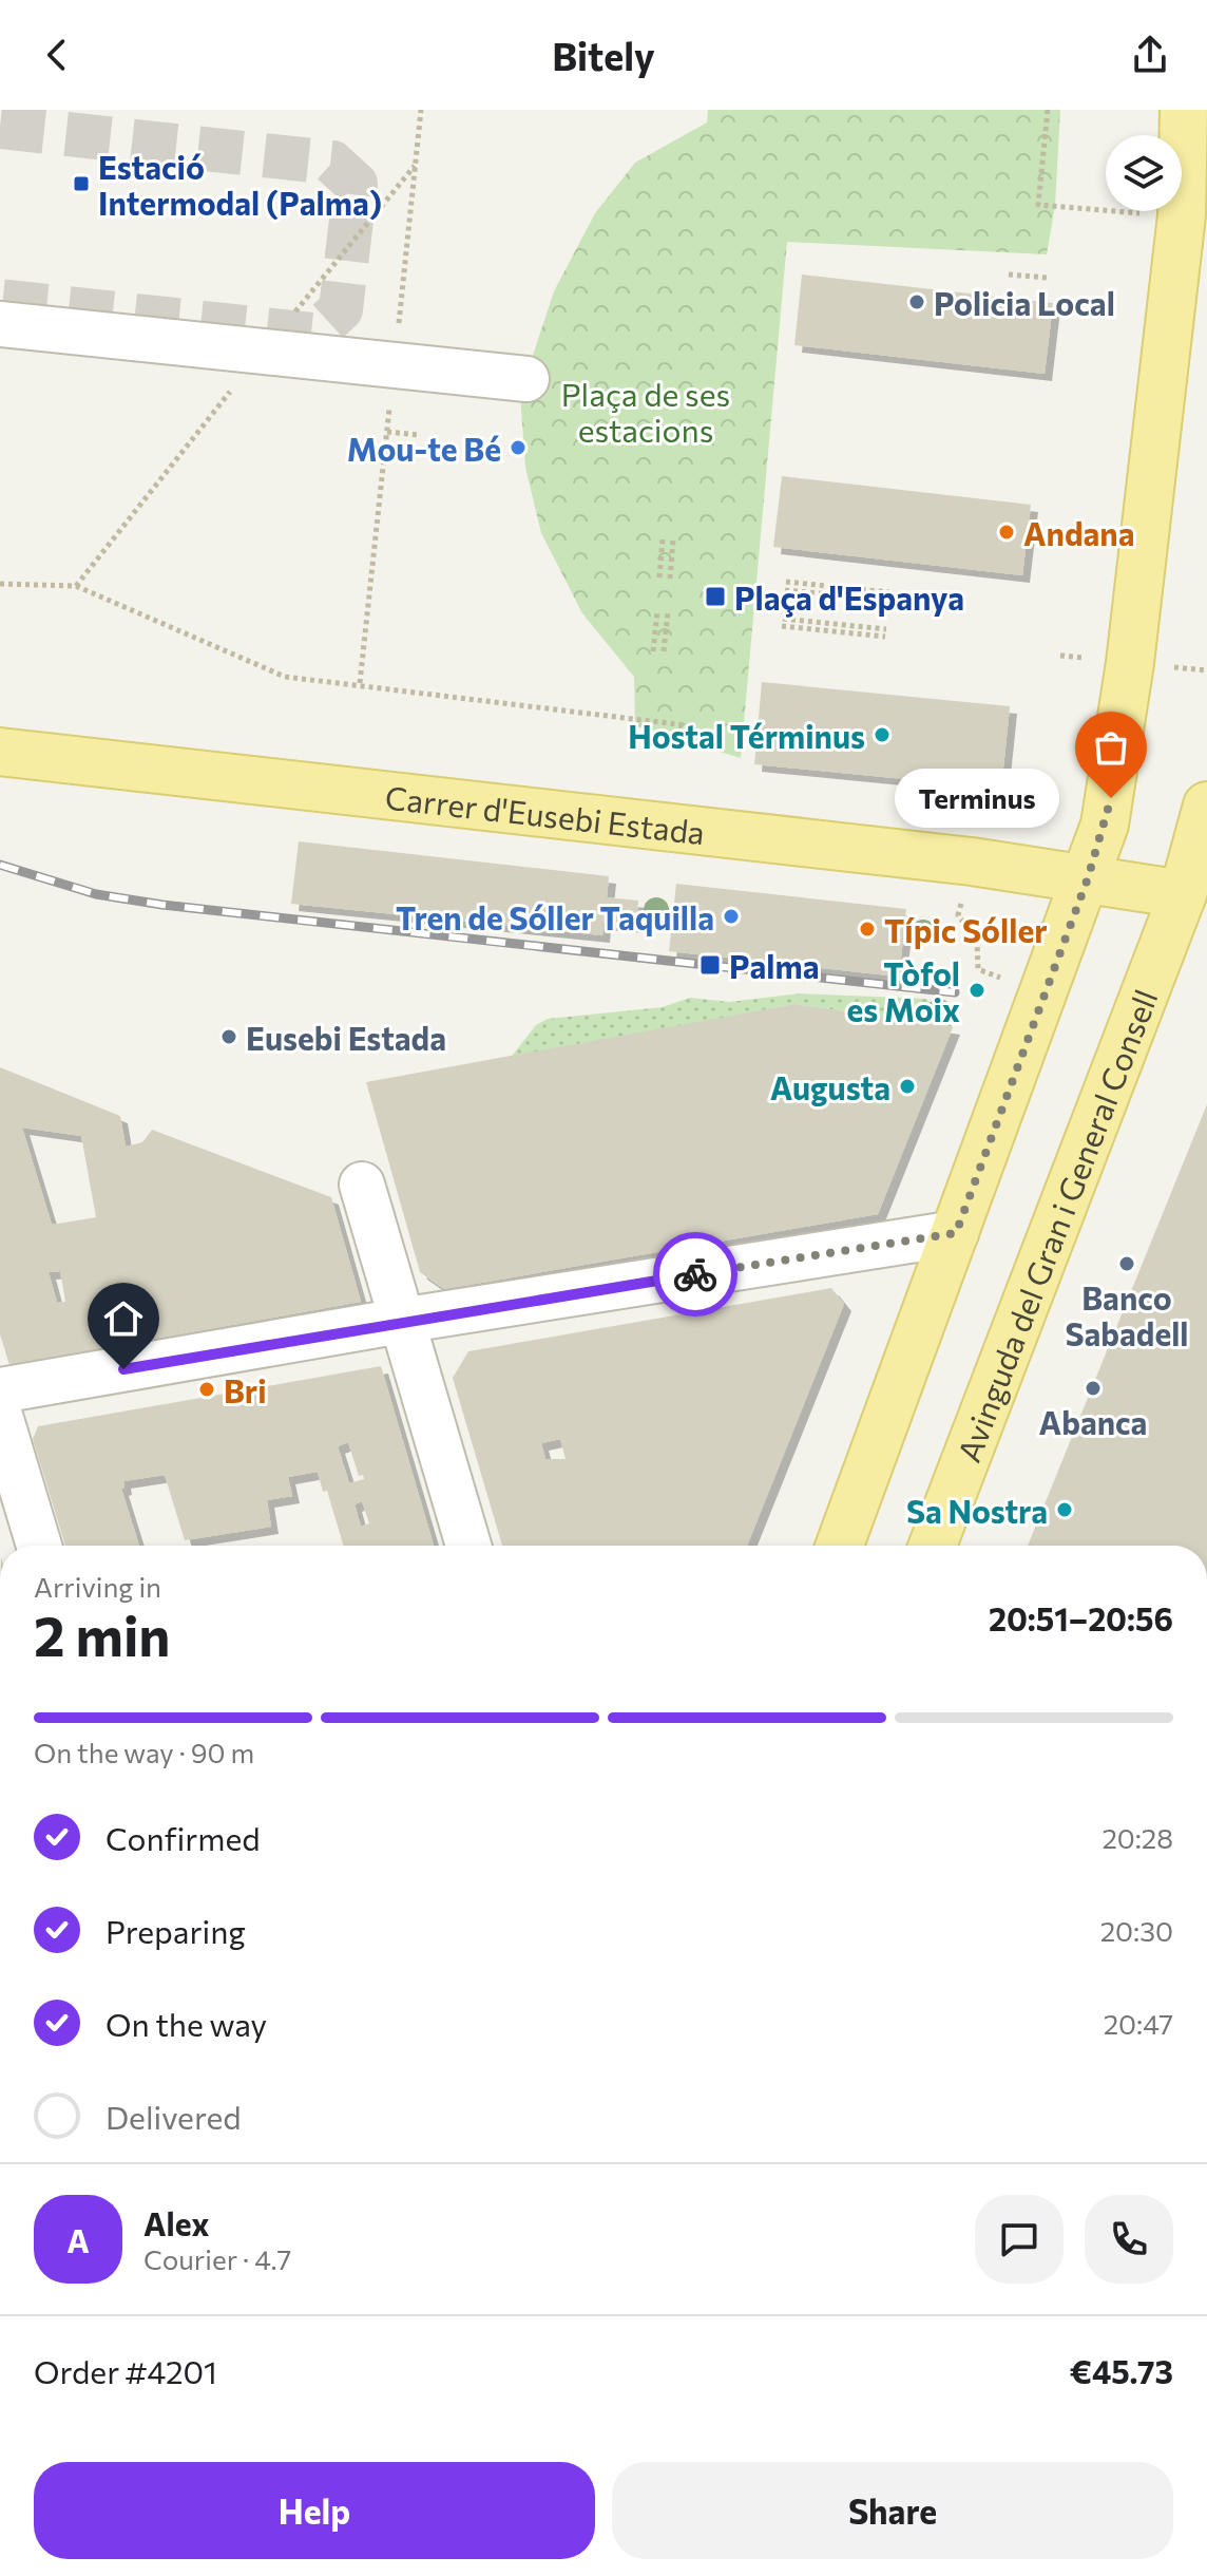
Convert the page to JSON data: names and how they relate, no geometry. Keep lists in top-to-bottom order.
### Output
{
  "streets": {
    "main road": ["Carrer d'Eusebi Estada", "Avinguda del Gran i General Consell"]
  },
  "crossings": [
    ["Carrer d'Eusebi Estada", "Avinguda del Gran i General Consell"]
  ],
  "parks": ["Plaça de ses estacions"],
  "places": {
    "transit": ["Estació Intermodal (Palma)", "Plaça d'Espanya", "Palma"],
    "other": [
      "Policia Local",
      "Mou-te Bé",
      "Andana",
      "Hostal Términus",
      "Terminus",
      "Tren de Sóller Taquilla",
      "Típic Sóller",
      "Tòfol es Moix",
      "Eusebi Estada",
      "Augusta",
      "Banco Sabadell",
      "Abanca",
      "Bri",
      "Sa Nostra"
    ]
  },
  "page": {
    "header": "Bitely",
    "bubble": "Terminus",
    "heading": ["2 min", "Arriving in", "20:51–20:56"],
    "panel": [
      "Alex",
      "Courier · 4.7",
      "Order #4201",
      "€45.73"
    ],
    "bar": "On the way · 90 m",
    "list": [
      ["Confirmed", "20:28"],
      ["Preparing", "20:30"],
      ["On the way", "20:47"],
      "Delivered"
    ],
    "round": "A",
    "buttons": ["Help", "Share"]
  }
}
